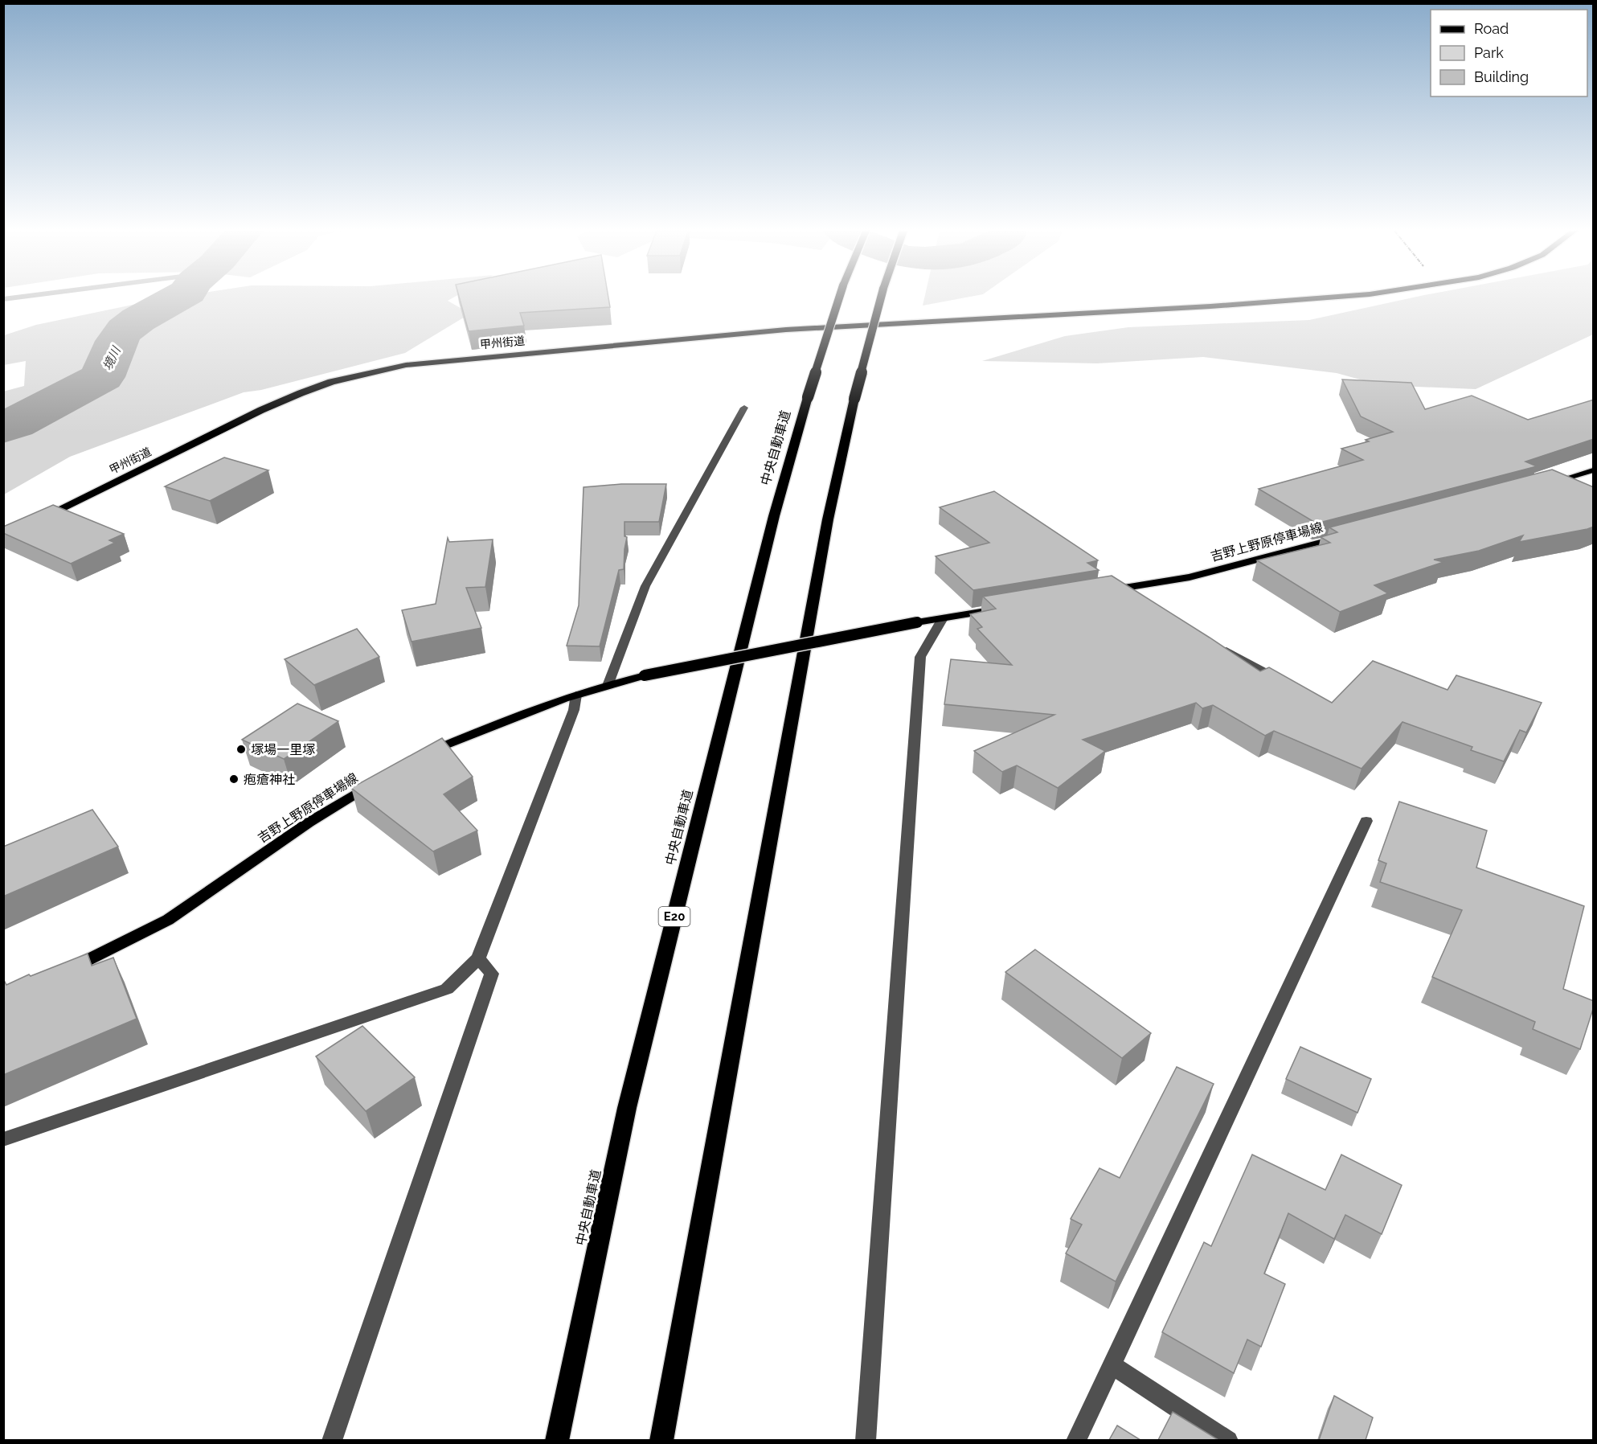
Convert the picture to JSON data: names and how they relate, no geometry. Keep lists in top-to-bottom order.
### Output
{
  "streets": {
    "highway": ["甲州街道", "中央自動車道", "E20"],
    "main road": ["吉野上野原停車場線"]
  },
  "water": ["境川"],
  "places": ["塚場一里塚", "疱瘡神社"],
  "legend": ["Road", "Park", "Building"]
}
